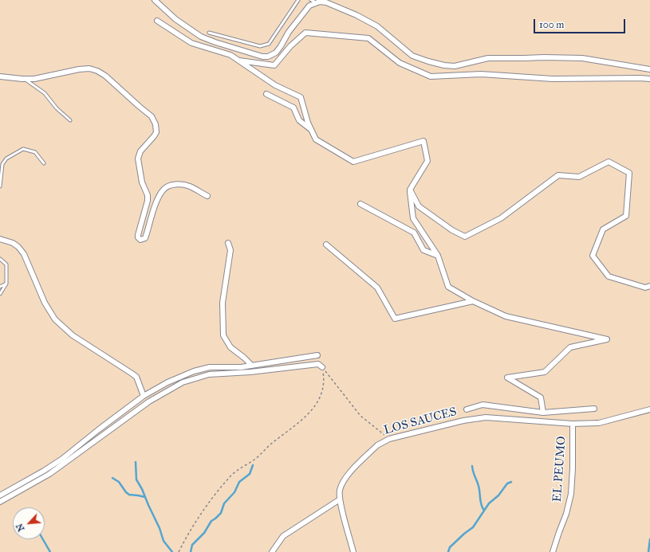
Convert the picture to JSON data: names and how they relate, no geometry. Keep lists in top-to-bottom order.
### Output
{
  "streets": {
    "street": ["LOS SAUCES", "EL PEUMO"]
  },
  "crossings": [
    ["LOS SAUCES", "EL PEUMO"]
  ],
  "scale_bar": "100 m",
  "north": "bottom left"
}
